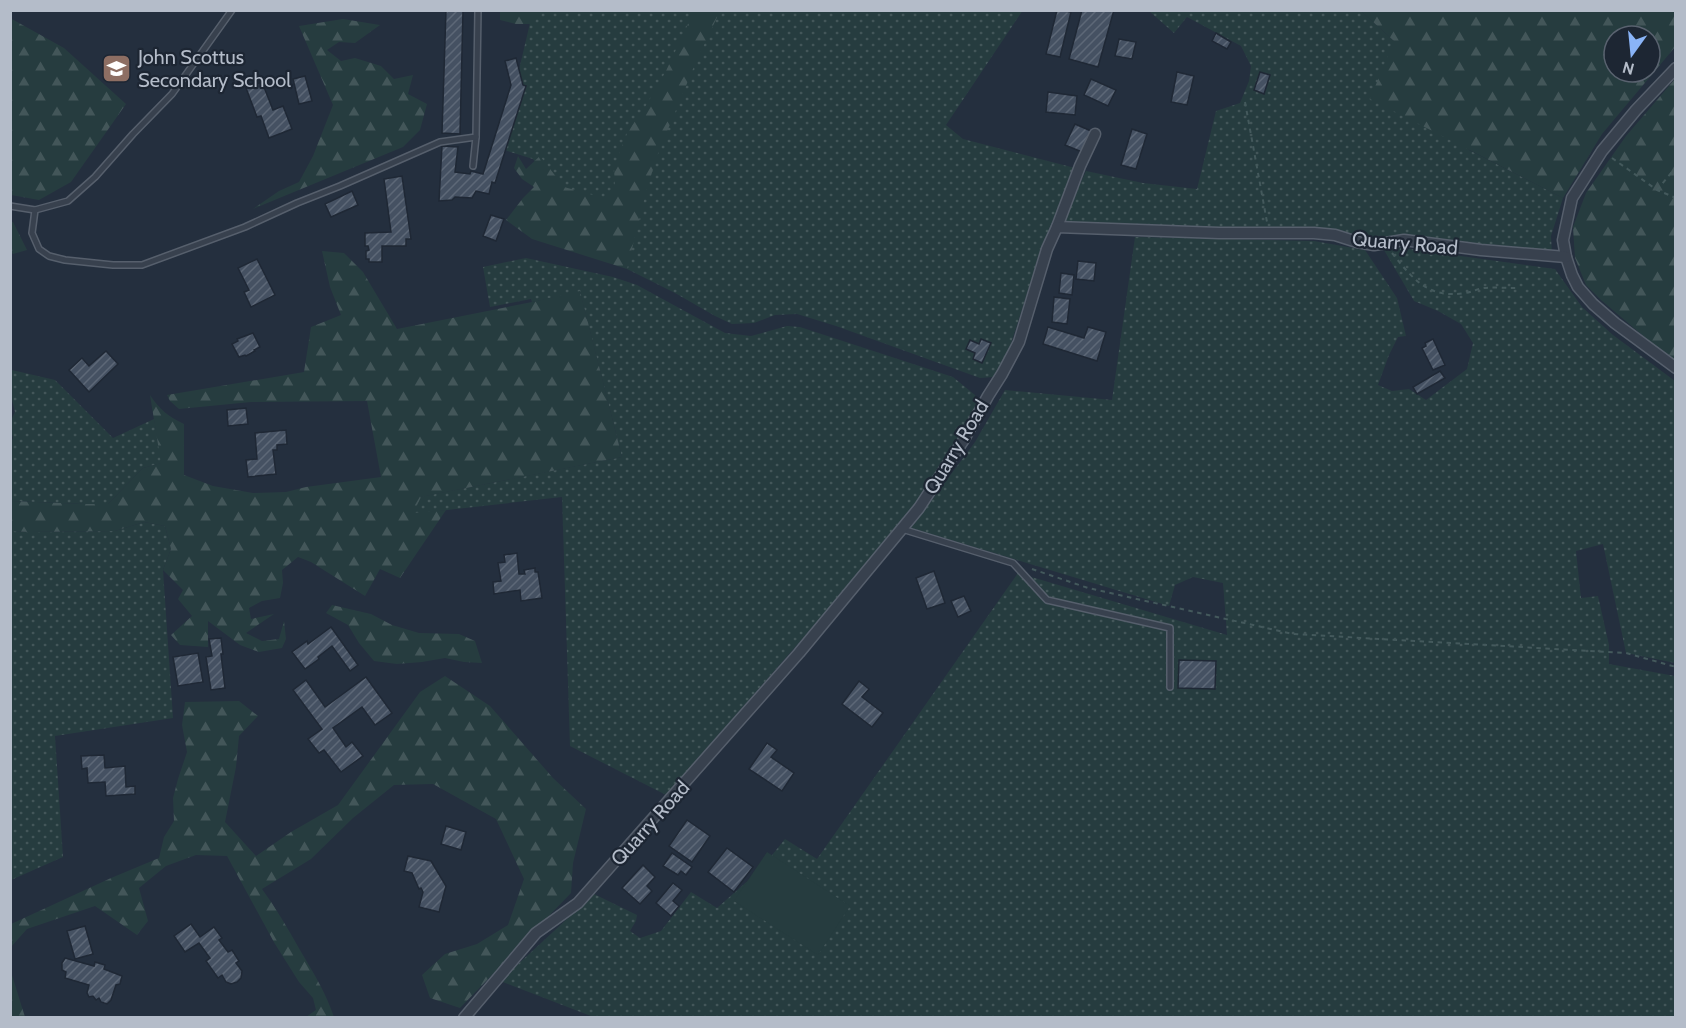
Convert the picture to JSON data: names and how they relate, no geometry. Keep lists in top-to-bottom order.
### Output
{
  "streets": {
    "street": ["Quarry Road"]
  },
  "places": {
    "school or university": ["John Scottus Secondary School"]
  },
  "north": "bottom"
}
